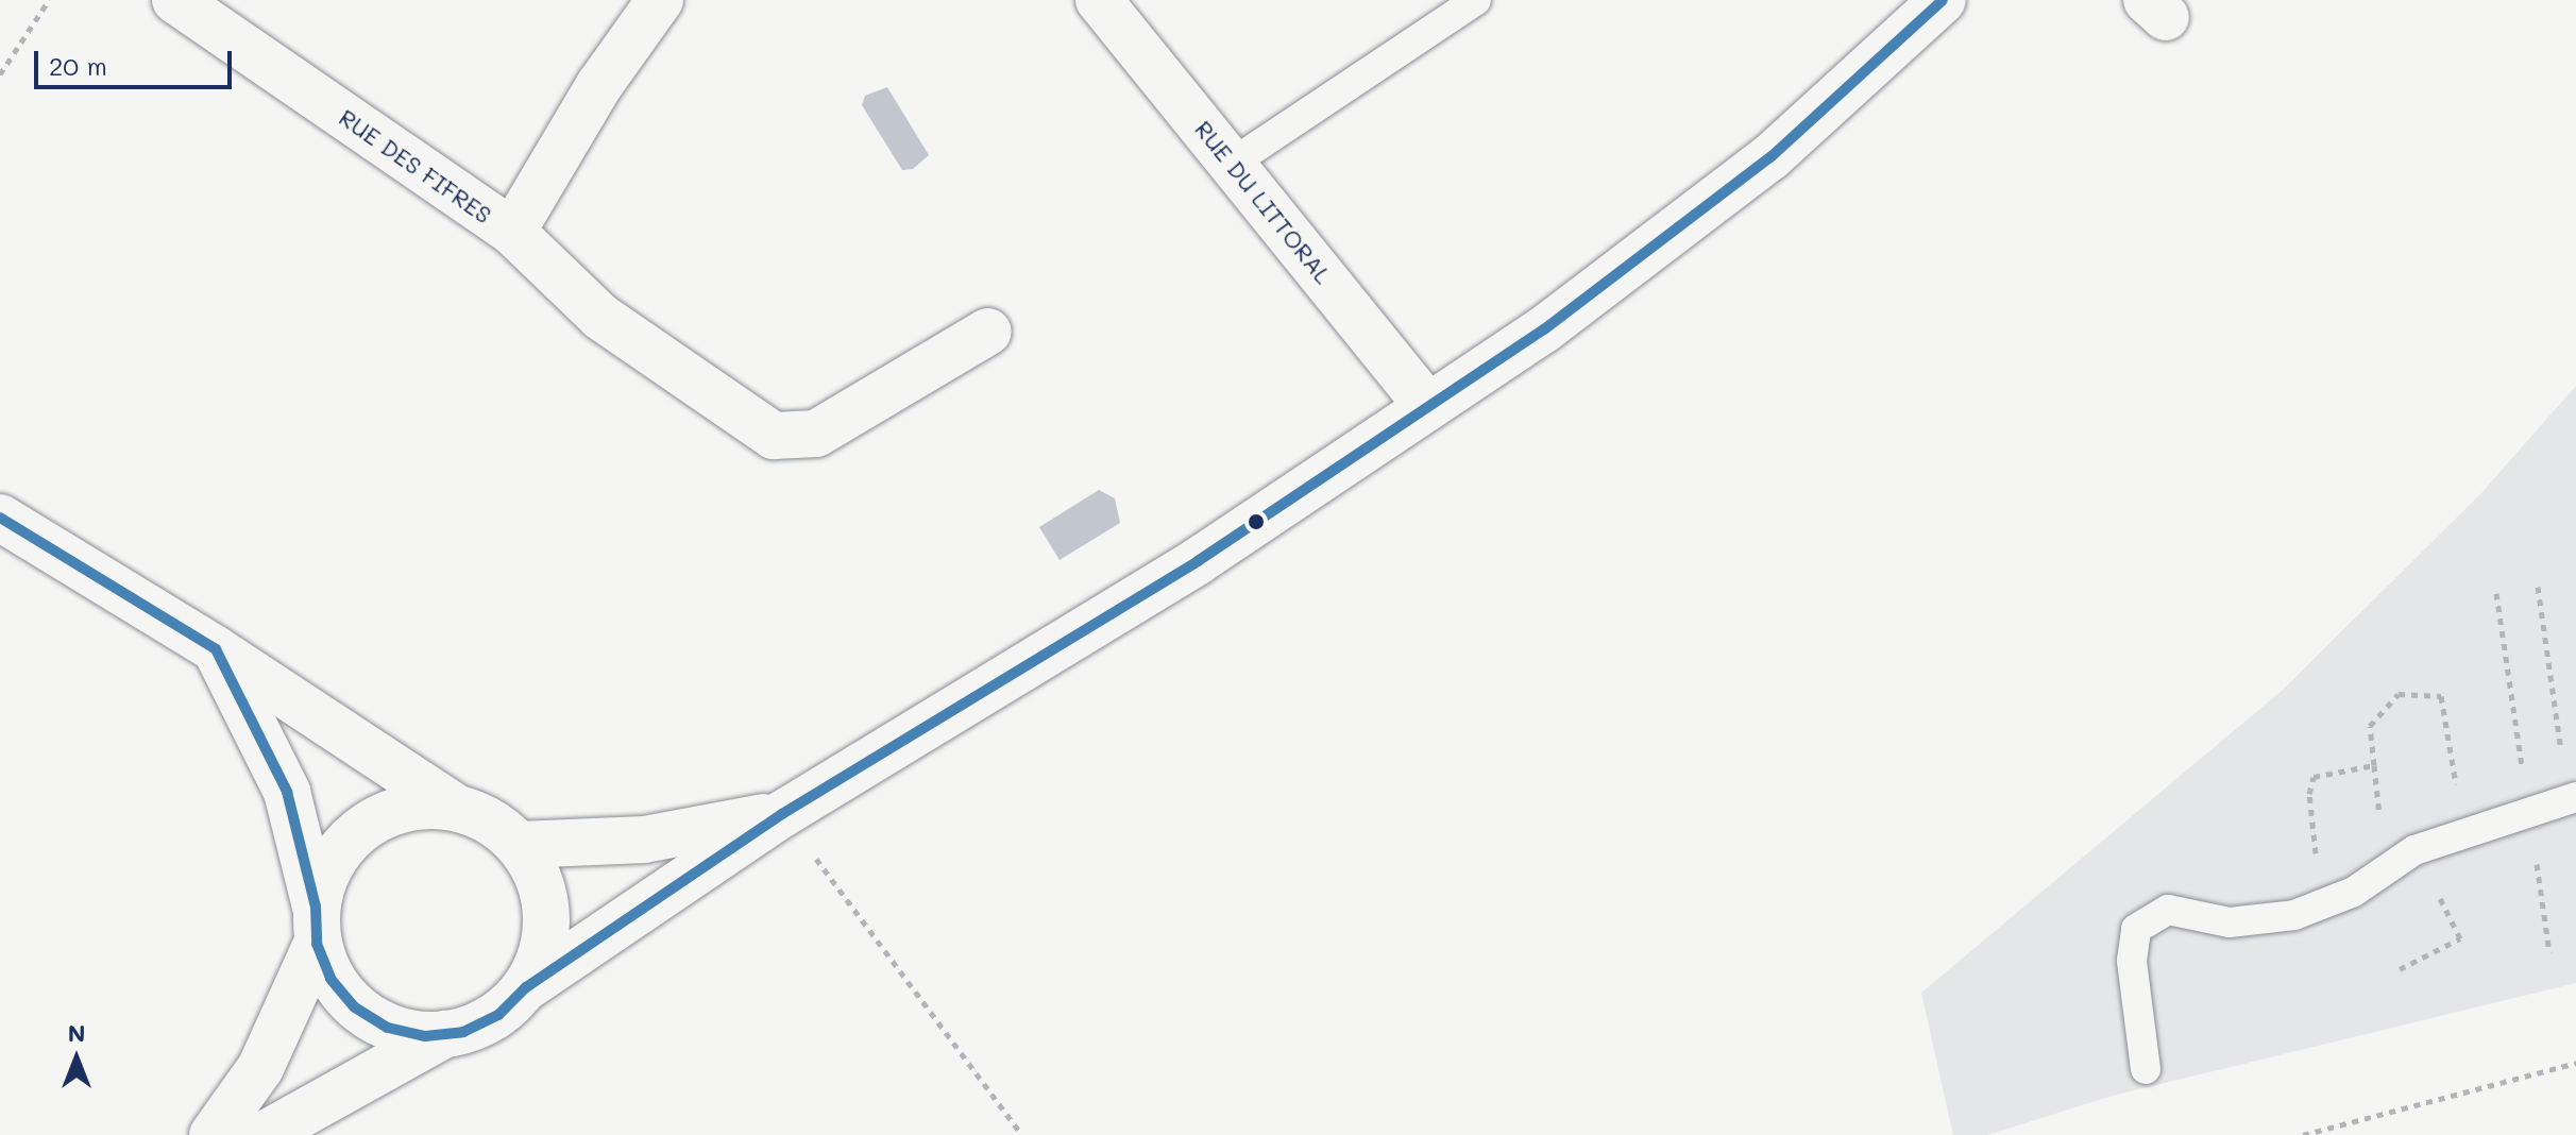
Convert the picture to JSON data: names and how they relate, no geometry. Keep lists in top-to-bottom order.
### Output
{
  "streets": {
    "street": ["RUE DES FIFRES", "RUE DU LITTORAL"]
  },
  "scale_bar": "20 m",
  "north": "top"
}
